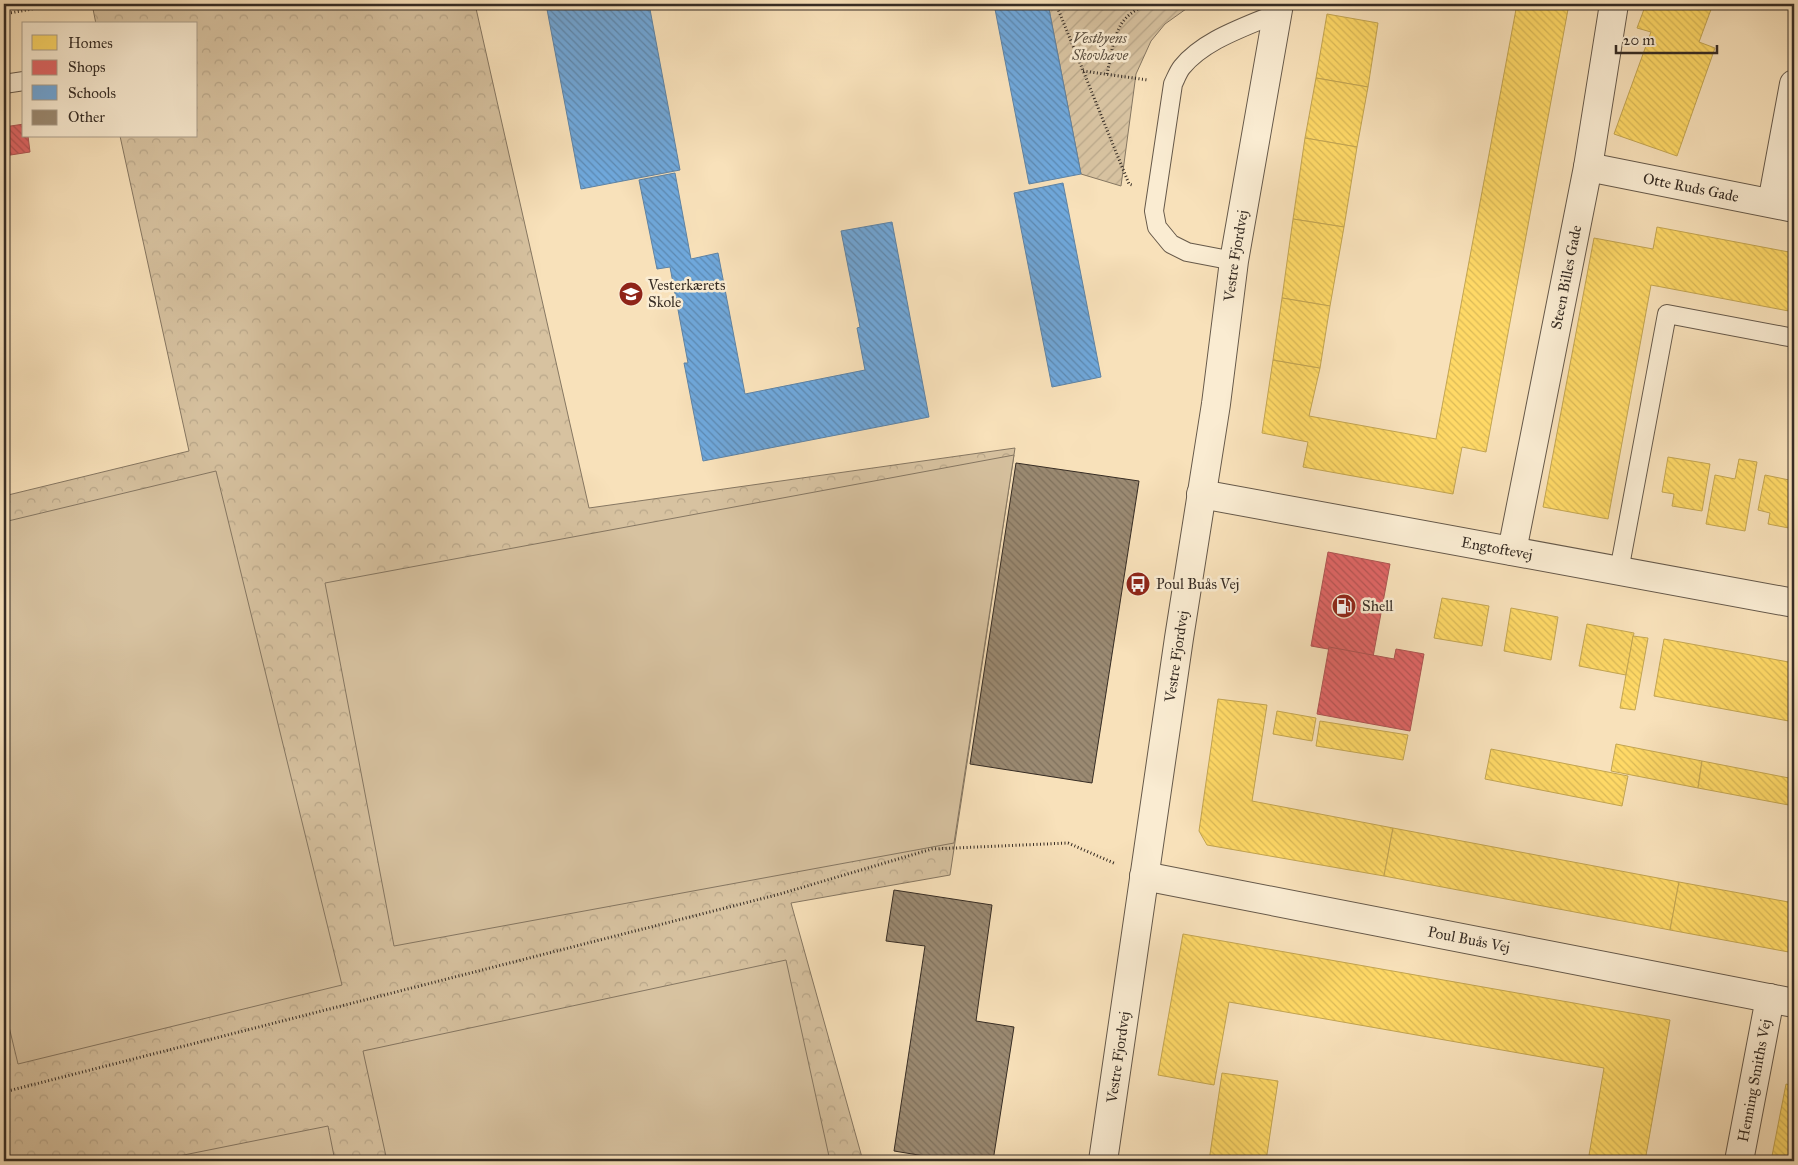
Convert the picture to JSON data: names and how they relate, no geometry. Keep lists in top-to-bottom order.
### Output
{
  "streets": {
    "street": [
      "Otte Ruds Gade",
      "Vestre Fjordvej",
      "Steen Billes Gade",
      "Engtoftevej",
      "Poul Buås Vej",
      "Henning Smiths Vej"
    ]
  },
  "crossings": [
    ["Otte Ruds Gade", "Steen Billes Gade"],
    ["Vestre Fjordvej", "Engtoftevej"],
    ["Vestre Fjordvej", "Poul Buås Vej"],
    ["Steen Billes Gade", "Engtoftevej"],
    ["Poul Buås Vej", "Henning Smiths Vej"]
  ],
  "parks": ["Vestbyens Skovhave"],
  "places": {
    "school or university": ["Vesterkærets Skole"],
    "bus stop": ["Poul Buås Vej"],
    "fuel station": ["Shell"]
  },
  "legend": [
    "Homes",
    "Shops",
    "Schools",
    "Other"
  ],
  "scale_bar": "20 m"
}
